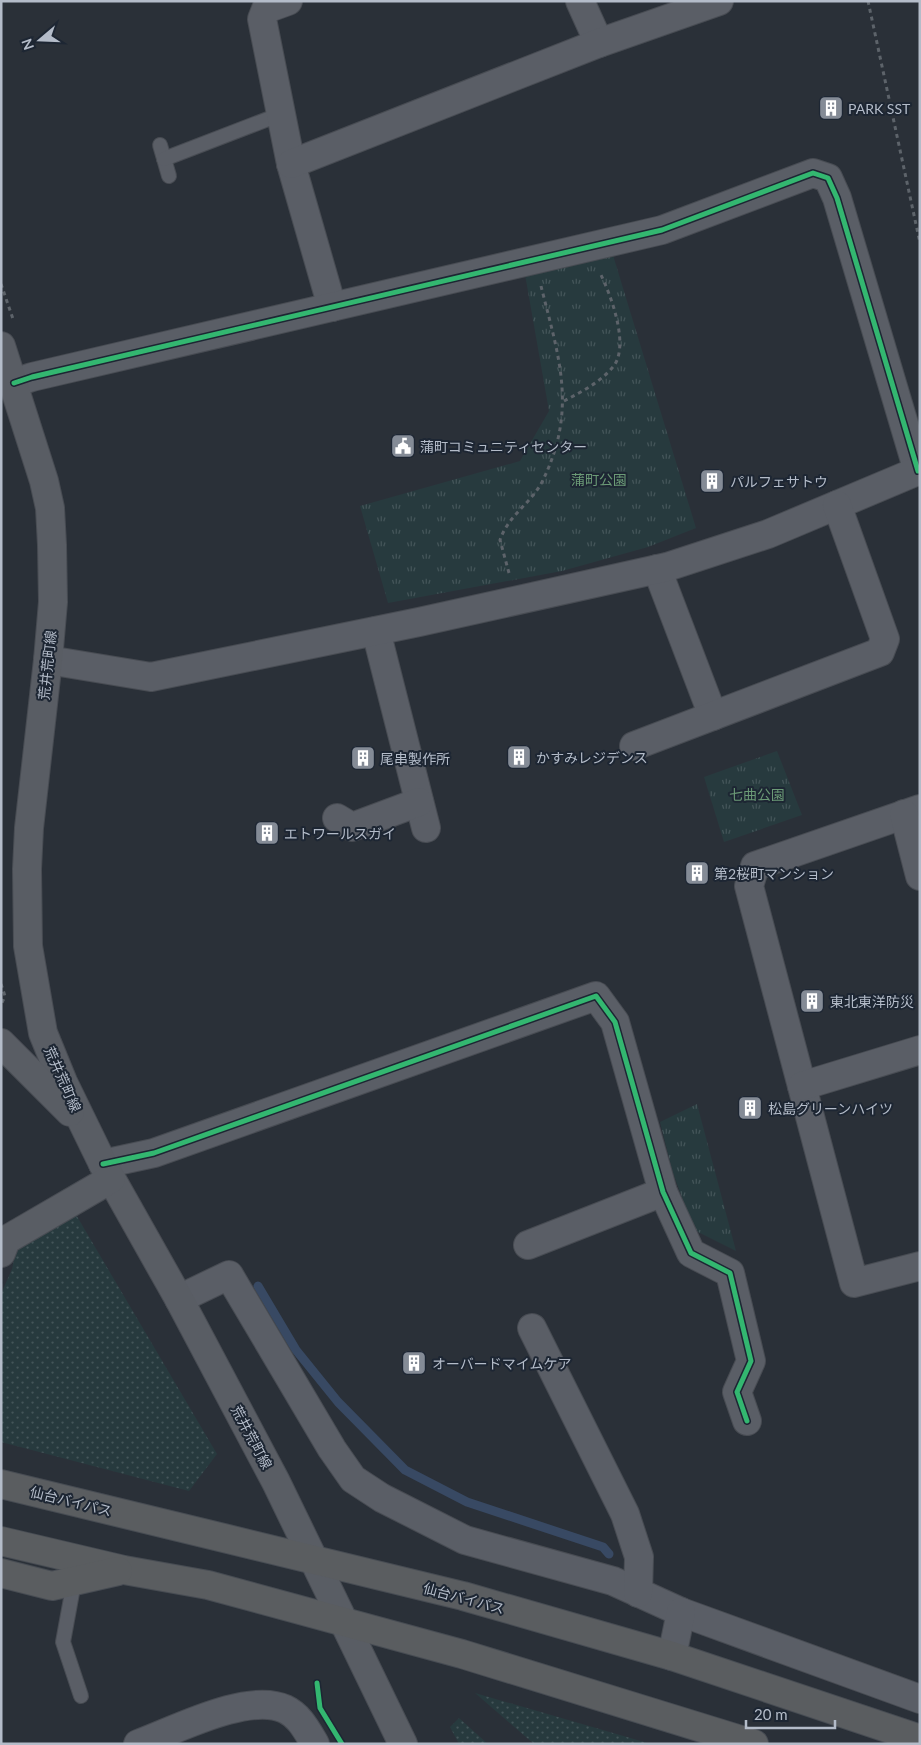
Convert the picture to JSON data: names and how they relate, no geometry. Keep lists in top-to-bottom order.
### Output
{
  "streets": {
    "highway": ["仙台バイパス"],
    "main road": ["荒井荒町線"]
  },
  "crossings": [
    ["荒井荒町線", "仙台バイパス"]
  ],
  "parks": ["蒲町公園", "七曲公園"],
  "places": {
    "building": [
      "PARK SST",
      "パルフェサトウ",
      "かすみレジデンス",
      "尾串製作所",
      "エトワールスガイ",
      "第2桜町マンション",
      "東北東洋防災",
      "松島グリーンハイツ",
      "オーバードマイムケア"
    ],
    "public building": ["蒲町コミュニティセンター"]
  },
  "scale_bar": "20 m",
  "north": "left"
}
